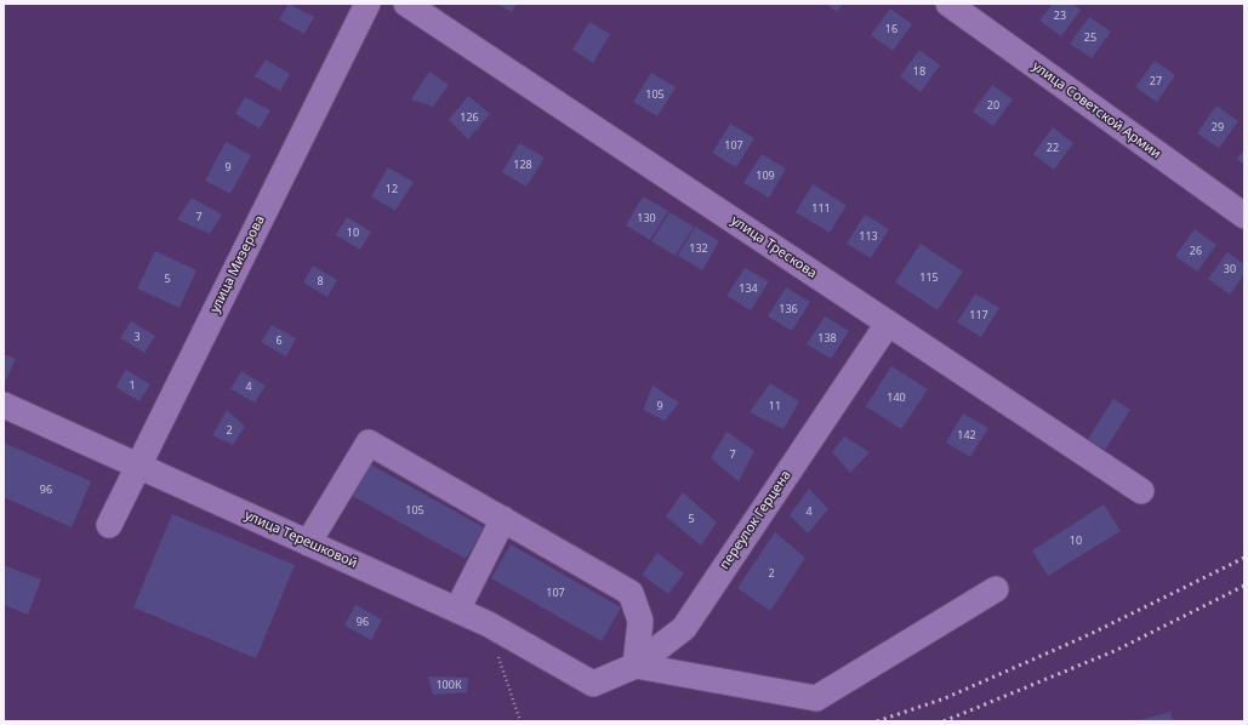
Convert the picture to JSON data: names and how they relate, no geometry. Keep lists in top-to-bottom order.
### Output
{
  "streets": {
    "street": [
      "улица Советской Армии",
      "улица Трескова",
      "улица Мизерова",
      "переулок Герцена",
      "улица Терешковой"
    ]
  },
  "crossings": [
    ["улица Трескова", "переулок Герцена"],
    ["улица Мизерова", "улица Терешковой"],
    ["переулок Герцена", "улица Терешковой"]
  ],
  "house_numbers": [
    "23",
    "16",
    "25",
    "18",
    "27",
    "105",
    "20",
    "126",
    "29",
    "107",
    "22",
    "128",
    "9",
    "109",
    "12",
    "111",
    "7",
    "130",
    "10",
    "113",
    "132",
    "26",
    "30",
    "115",
    "5",
    "8",
    "134",
    "136",
    "117",
    "3",
    "138",
    "6",
    "1",
    "4",
    "140",
    "9",
    "11",
    "2",
    "142",
    "7",
    "96",
    "105",
    "4",
    "5",
    "10",
    "2",
    "107",
    "96",
    "100К"
  ]
}
